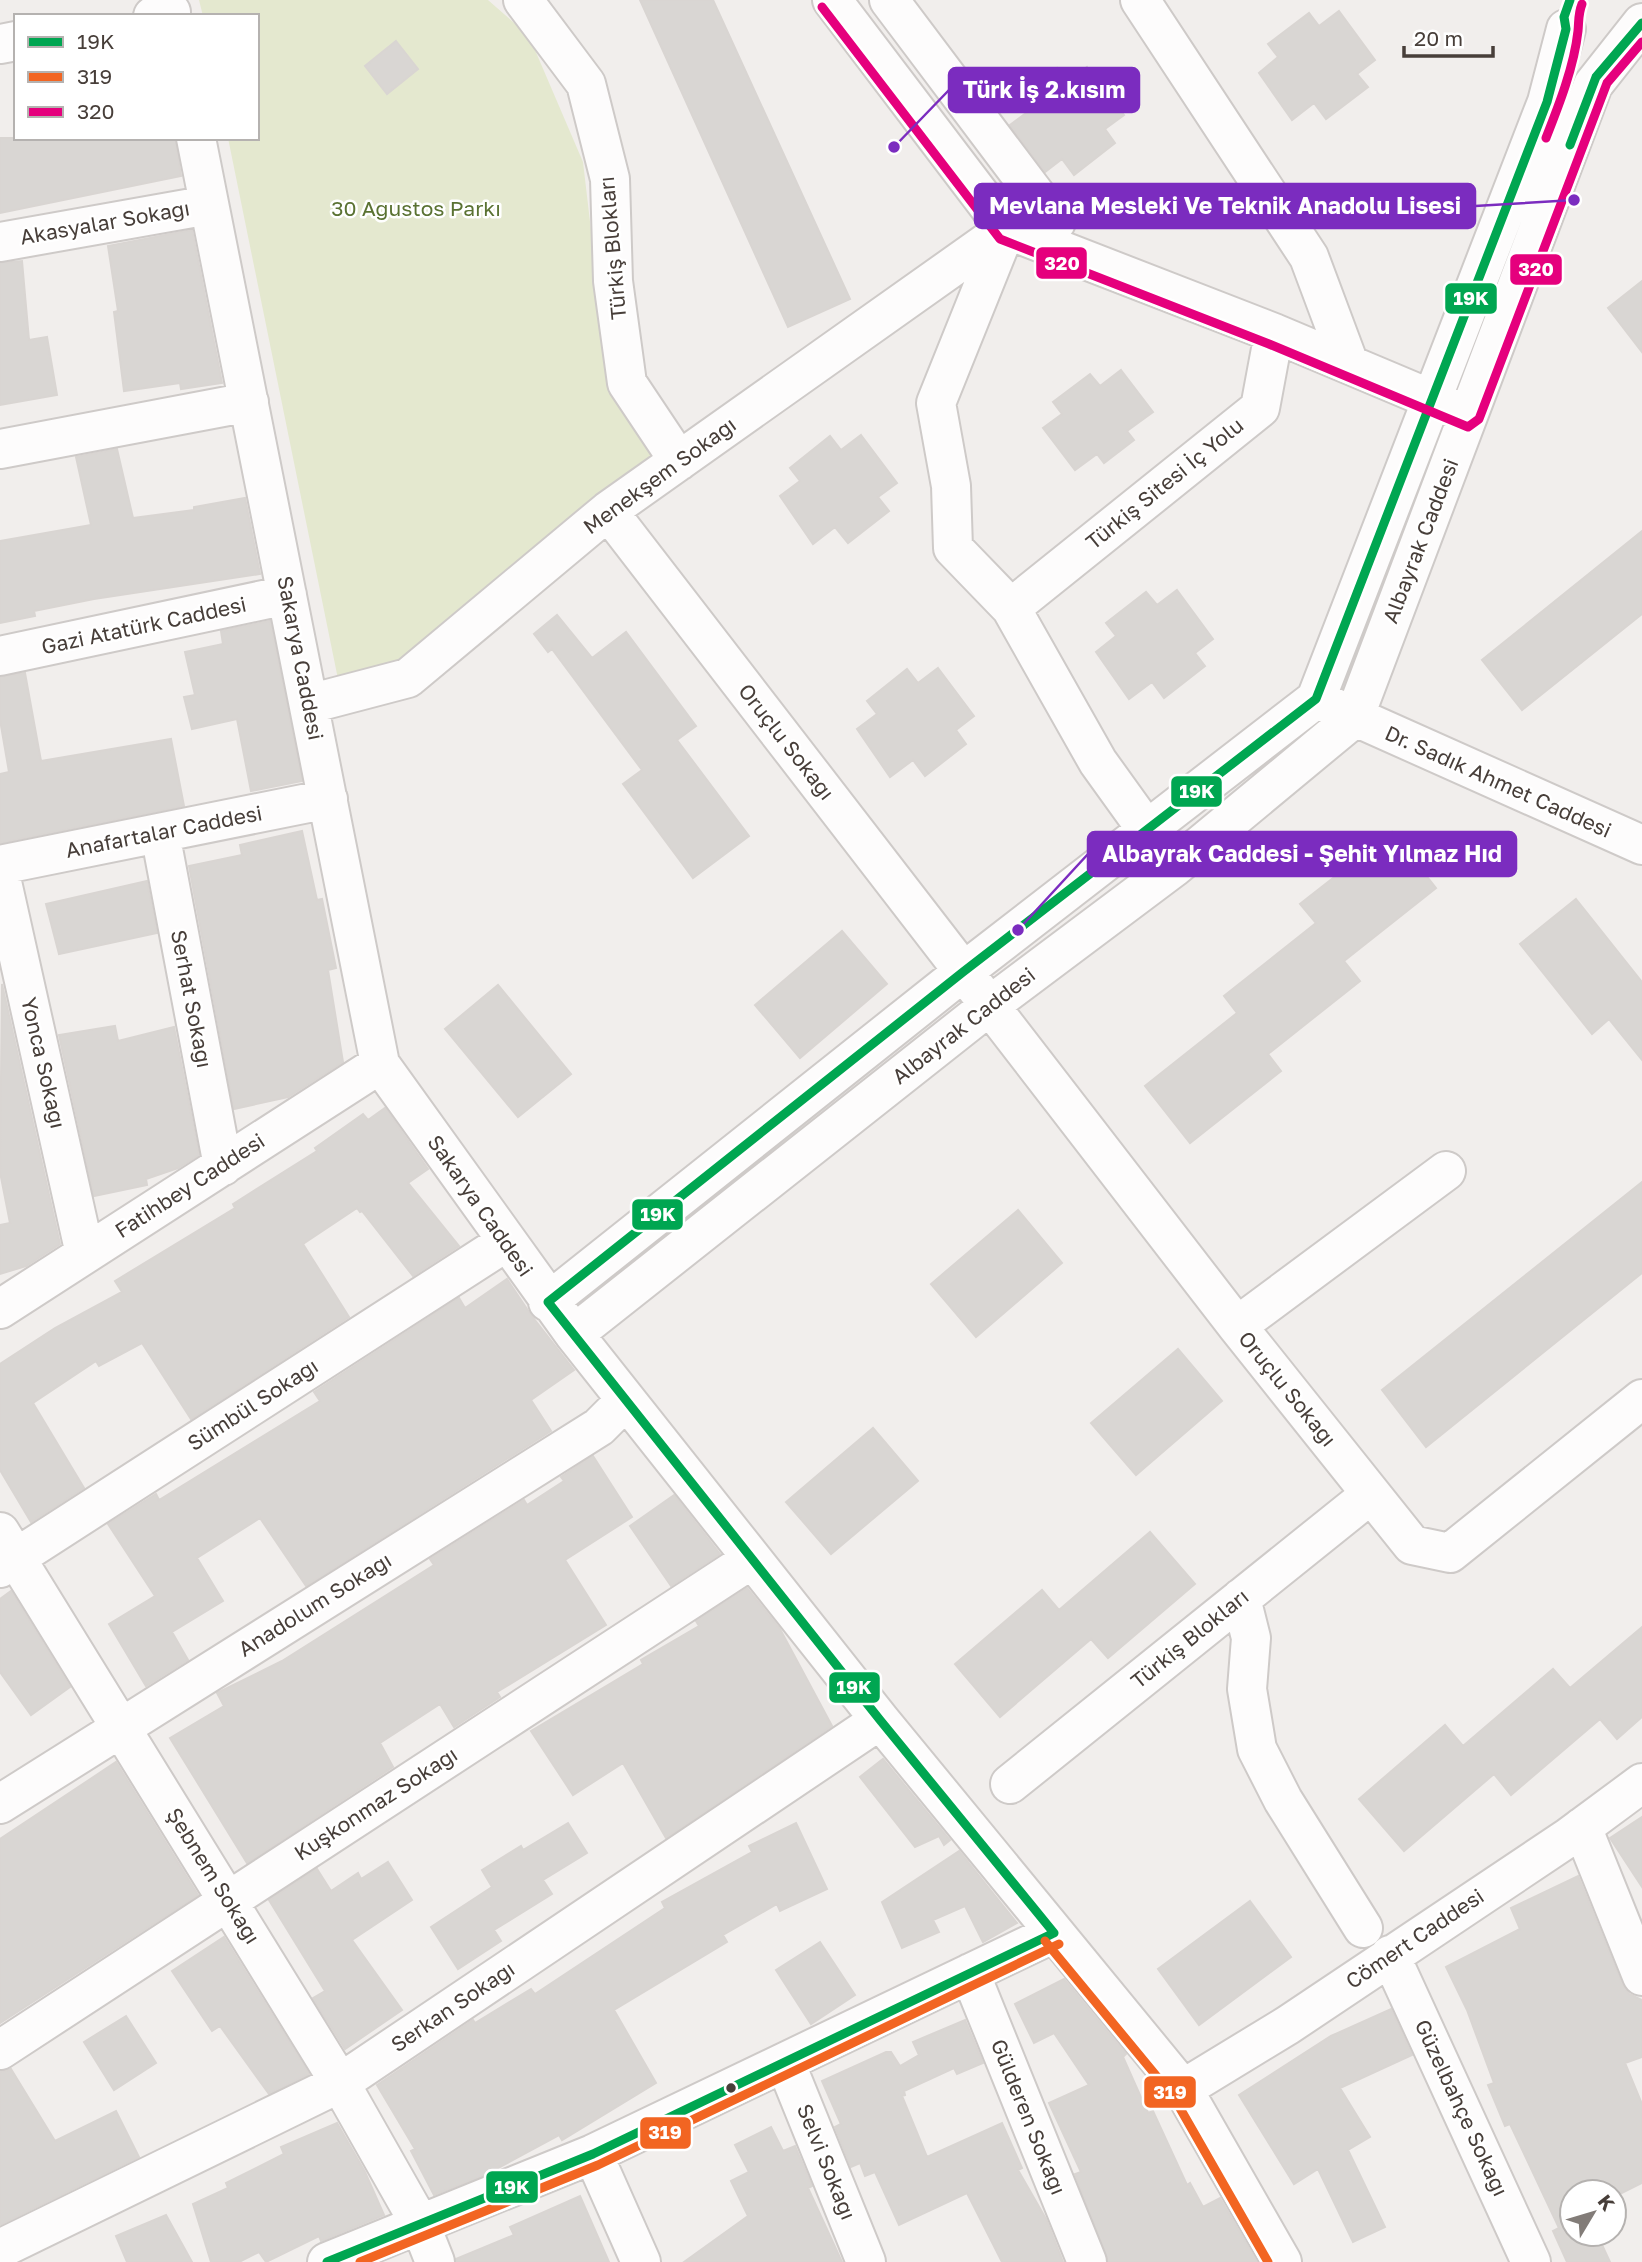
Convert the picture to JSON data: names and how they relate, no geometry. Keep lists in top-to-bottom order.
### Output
{
  "streets": {
    "street": [
      "Akasyalar Sokağı",
      "Türkiş Blokları",
      "Menekşem Sokağı",
      "Türkiş Sitesi İç Yolu",
      "Albayrak Caddesi",
      "Gazi Atatürk Caddesi",
      "Sakarya Caddesi",
      "Oruçlu Sokağı",
      "Dr. Sadık Ahmet Caddesi",
      "Anafartalar Caddesi",
      "Serhat Sokağı",
      "Yonca Sokağı",
      "Fatihbey Caddesi",
      "Sümbül Sokağı",
      "Anadolum Sokağı",
      "Kuşkonmaz Sokağı",
      "Şebnem Sokağı",
      "Cömert Caddesi",
      "Serkan Sokağı",
      "Güzelbahçe Sokağı",
      "Gülderen Sokağı",
      "Selvi Sokağı"
    ]
  },
  "crossings": [
    ["Akasyalar Sokağı", "Sakarya Caddesi"],
    ["Türkiş Blokları", "Menekşem Sokağı"],
    ["Türkiş Blokları", "Oruçlu Sokağı"],
    ["Menekşem Sokağı", "Sakarya Caddesi"],
    ["Menekşem Sokağı", "Oruçlu Sokağı"],
    ["Albayrak Caddesi", "Sakarya Caddesi"],
    ["Albayrak Caddesi", "Oruçlu Sokağı"],
    ["Albayrak Caddesi", "Dr. Sadık Ahmet Caddesi"],
    ["Gazi Atatürk Caddesi", "Sakarya Caddesi"],
    ["Sakarya Caddesi", "Anafartalar Caddesi"],
    ["Sakarya Caddesi", "Fatihbey Caddesi"],
    ["Sakarya Caddesi", "Sümbül Sokağı"],
    ["Sakarya Caddesi", "Anadolum Sokağı"],
    ["Sakarya Caddesi", "Kuşkonmaz Sokağı"],
    ["Sakarya Caddesi", "Cömert Caddesi"],
    ["Sakarya Caddesi", "Serkan Sokağı"],
    ["Anafartalar Caddesi", "Serhat Sokağı"],
    ["Serhat Sokağı", "Fatihbey Caddesi"],
    ["Yonca Sokağı", "Fatihbey Caddesi"],
    ["Sümbül Sokağı", "Şebnem Sokağı"],
    ["Anadolum Sokağı", "Şebnem Sokağı"],
    ["Kuşkonmaz Sokağı", "Şebnem Sokağı"],
    ["Şebnem Sokağı", "Serkan Sokağı"],
    ["Cömert Caddesi", "Güzelbahçe Sokağı"]
  ],
  "parks": ["30 Ağustos Parkı"],
  "places": ["Türk İş 2.kısım", "Mevlana Mesleki Ve Teknik Anadolu Lisesi", "Albayrak Caddesi - Şehit Yılmaz Hıd"],
  "lines": ["transit line 19K", "transit line 320", "transit line 319"],
  "legend": ["19K", "319", "320"],
  "scale_bar": "20 m",
  "north": "top right"
}
